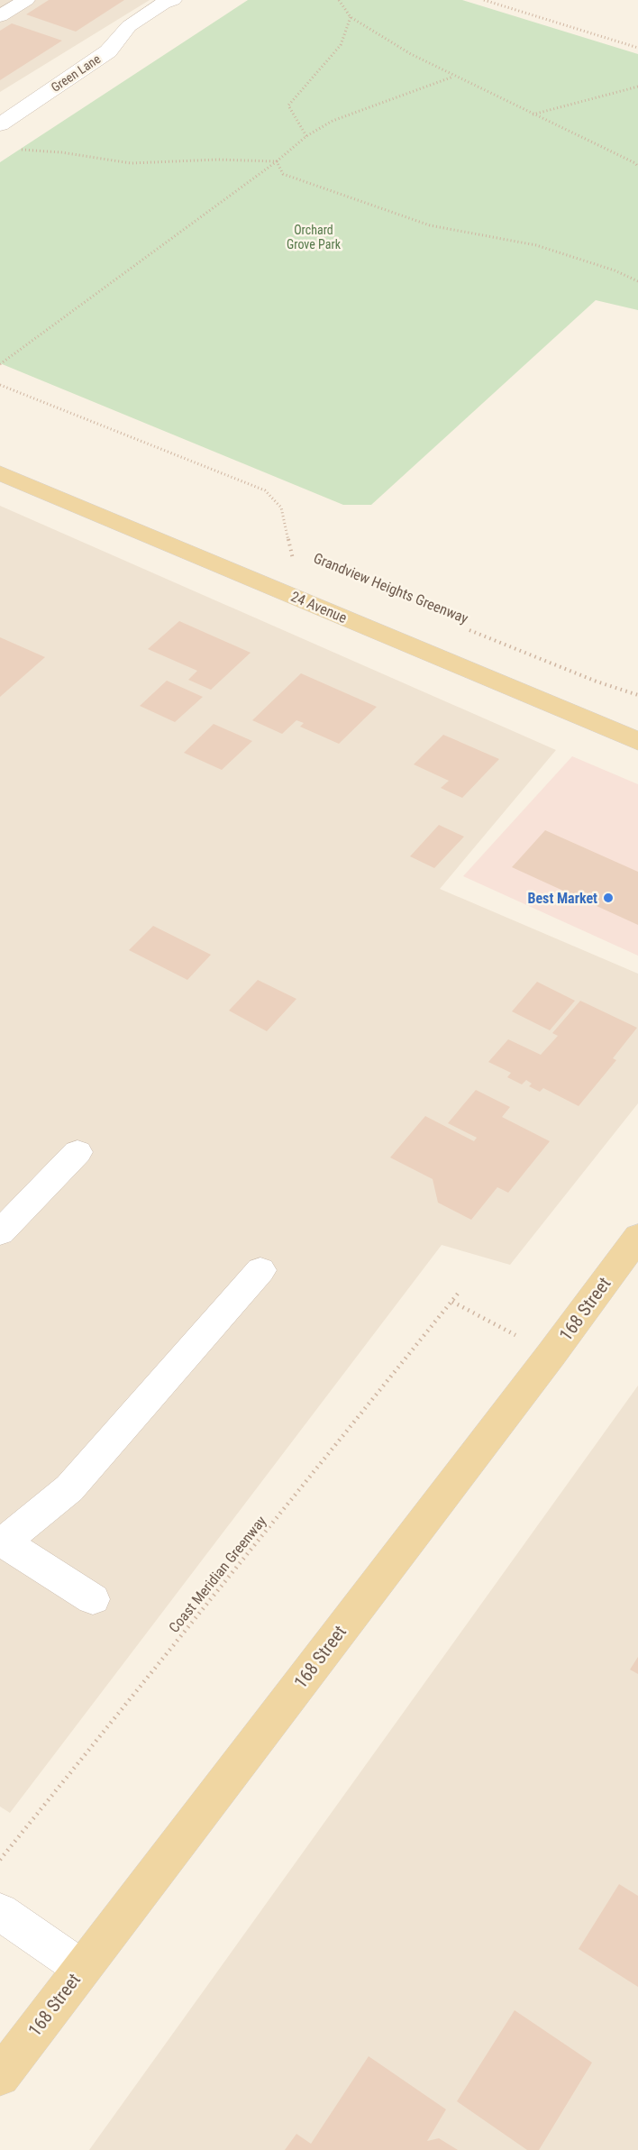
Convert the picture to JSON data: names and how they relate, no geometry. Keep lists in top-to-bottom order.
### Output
{
  "streets": {
    "main road": ["24 Avenue", "168 Street"],
    "street": ["Green Lane"],
    "path": ["Grandview Heights Greenway", "Coast Meridian Greenway"]
  },
  "parks": ["Orchard Grove Park"],
  "places": ["Best Market"]
}
